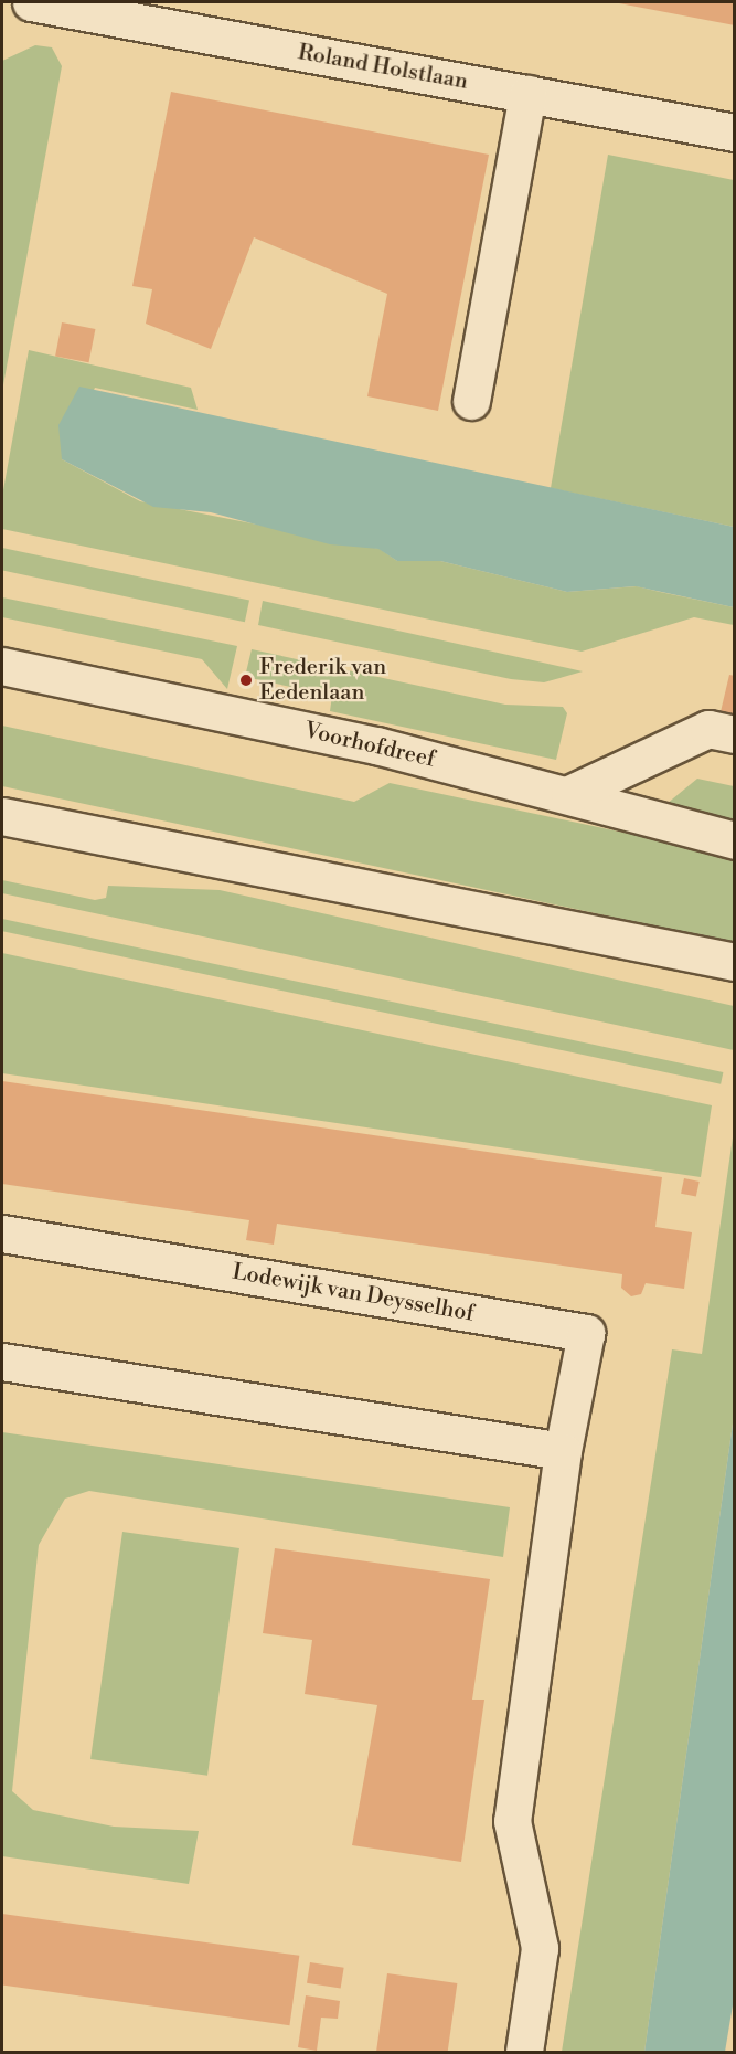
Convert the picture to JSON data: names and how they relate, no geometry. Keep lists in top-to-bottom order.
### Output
{
  "streets": {
    "street": ["Roland Holstlaan", "Voorhofdreef", "Lodewijk van Deysselhof"]
  },
  "places": ["Frederik van Eedenlaan"]
}
